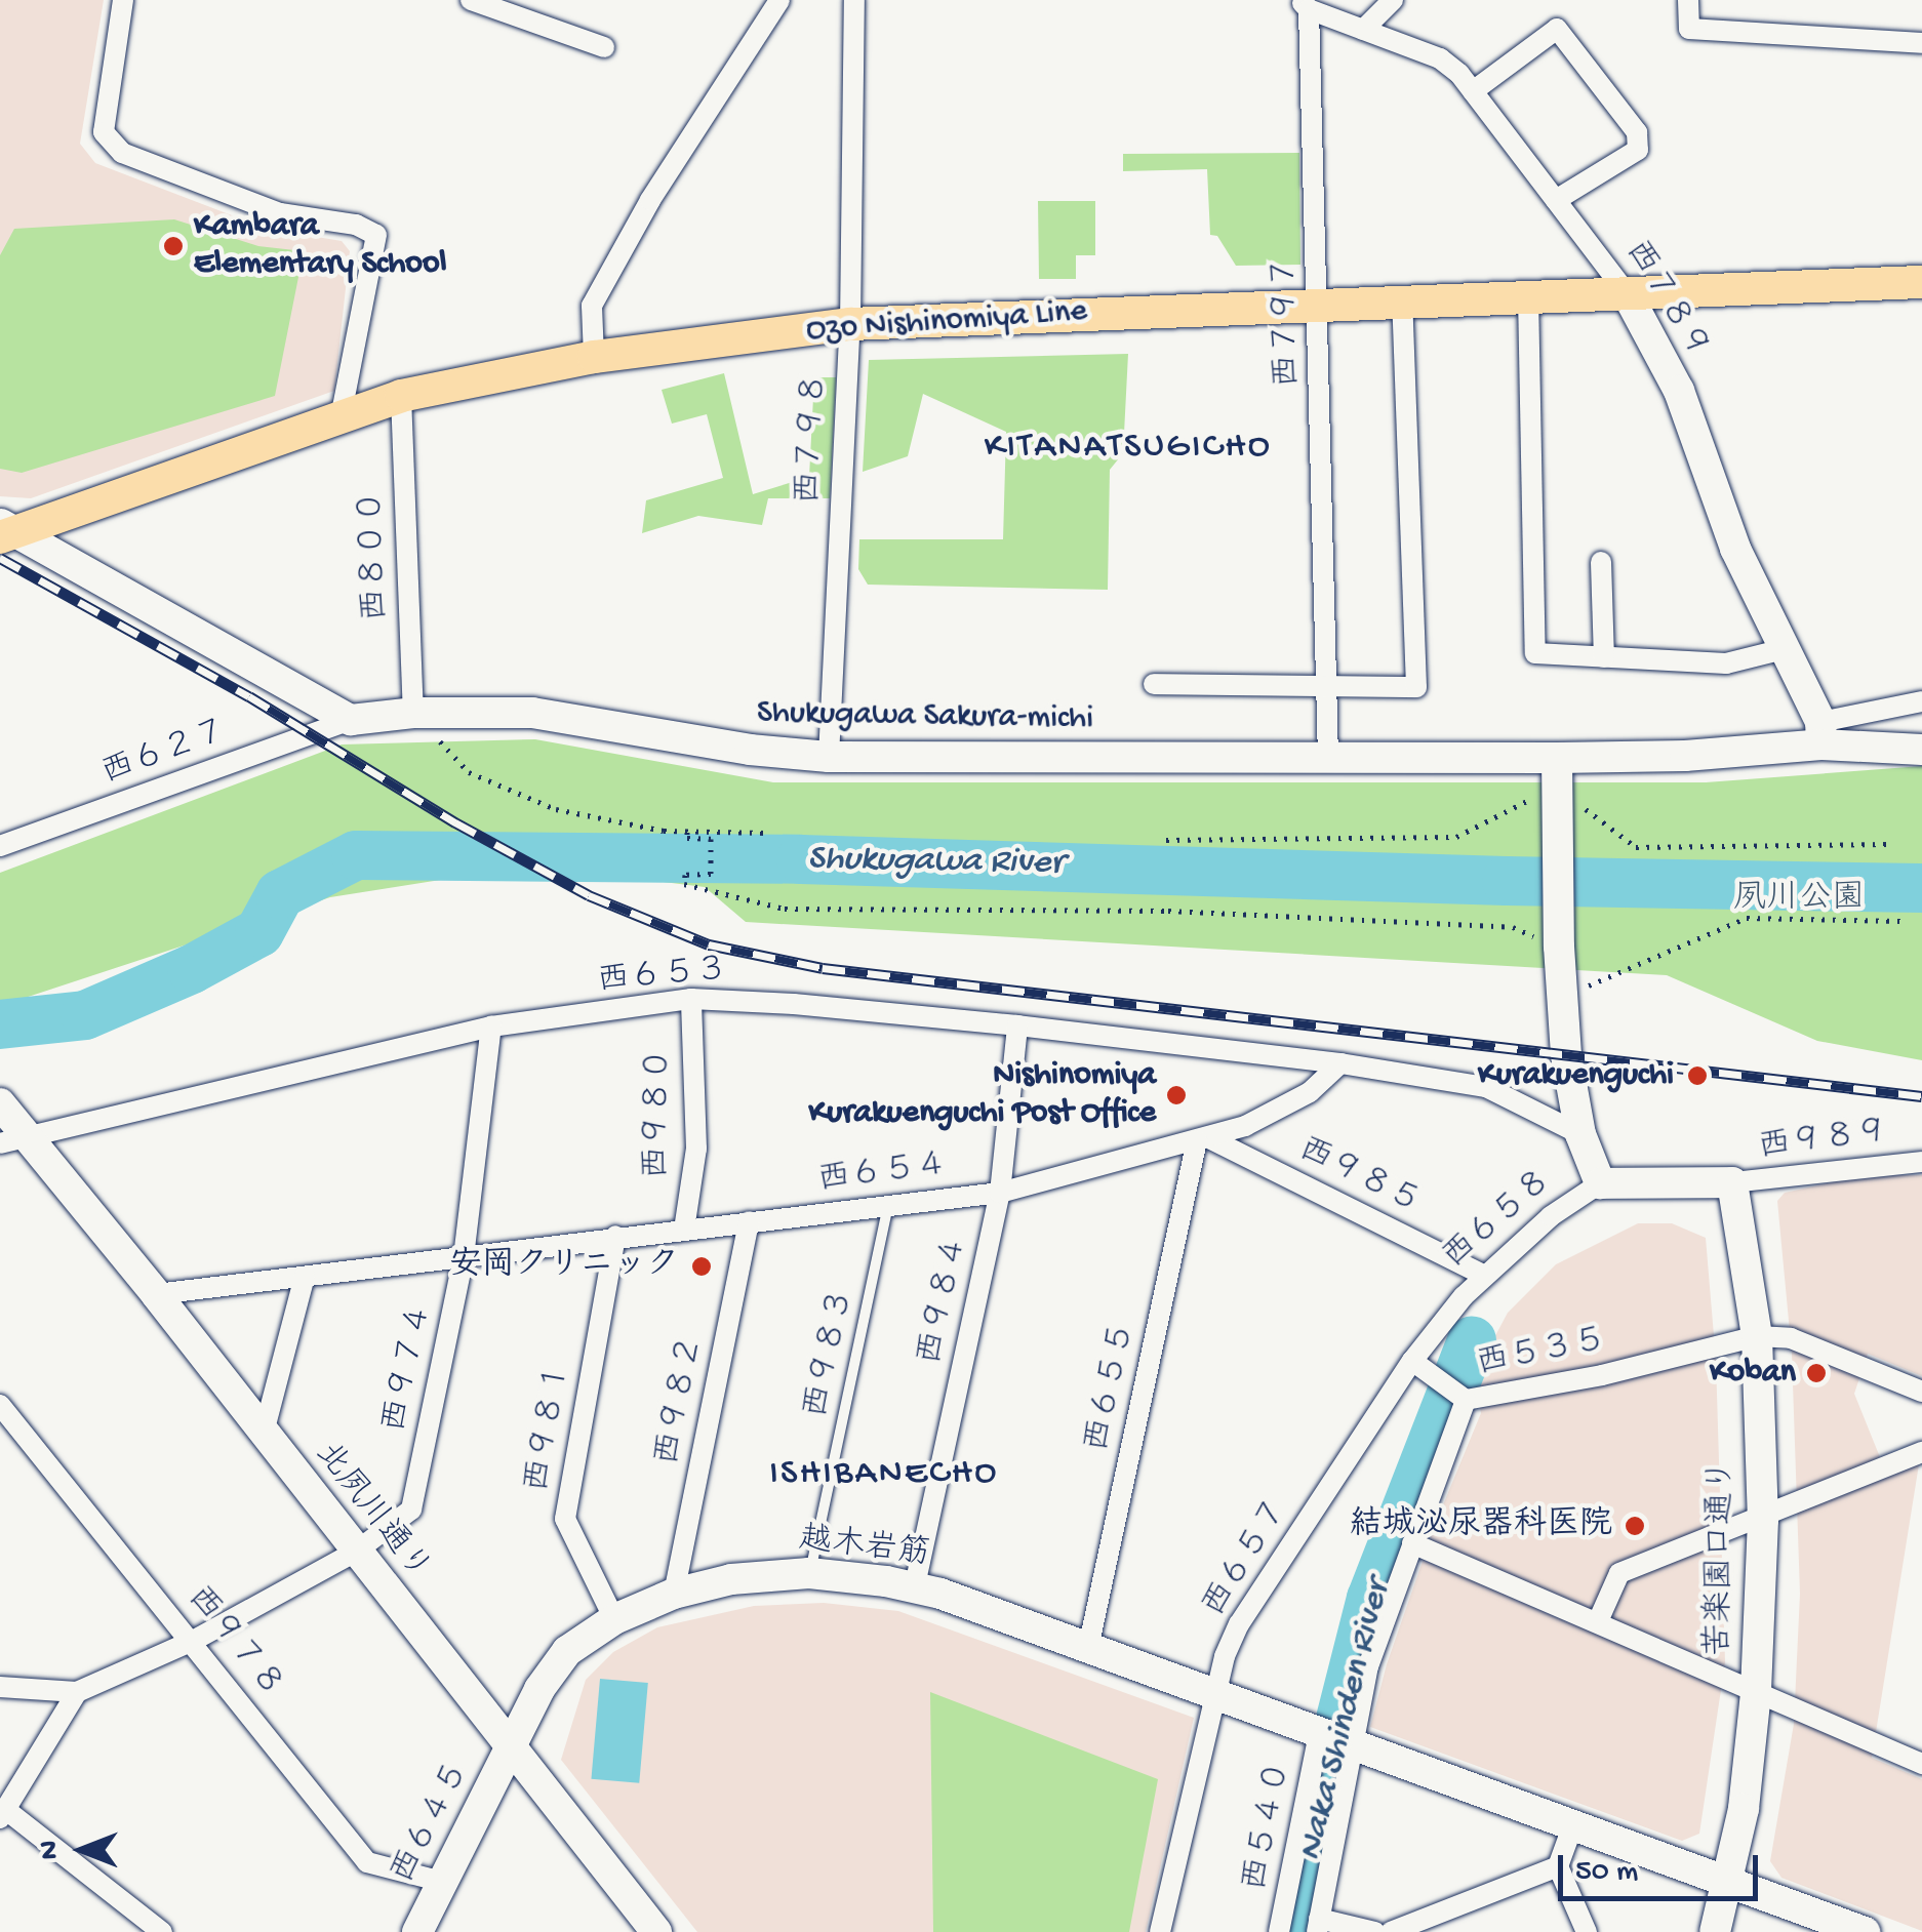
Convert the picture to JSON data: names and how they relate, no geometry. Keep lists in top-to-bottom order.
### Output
{
  "streets": {
    "main road": ["Ozo Nishinomiya Line"],
    "street": [
      "西７８９",
      "西７９７",
      "西７９８",
      "西８００",
      "Shukugawa Sakura-michi",
      "西６２７",
      "西６５３",
      "西９８０",
      "西９８９",
      "西６５４",
      "西９８５",
      "西６５８",
      "西９８４",
      "西５３５",
      "西９７４",
      "西６５５",
      "西９８２",
      "西９８１",
      "北夙川通り",
      "越木岩筋",
      "苦楽園口通り",
      "西６５７",
      "西９７８",
      "西６４５",
      "西５４０"
    ],
    "lane": ["西９８３"]
  },
  "crossings": [
    ["西７８９", "Ozo Nishinomiya Line"],
    ["西７８９", "西７９７"],
    ["西７８９", "Shukugawa Sakura-michi"],
    ["Ozo Nishinomiya Line", "西７９７"],
    ["Ozo Nishinomiya Line", "西７９８"],
    ["Ozo Nishinomiya Line", "西８００"],
    ["西７９７", "Shukugawa Sakura-michi"],
    ["西７９８", "Shukugawa Sakura-michi"],
    ["西８００", "Shukugawa Sakura-michi"],
    ["Shukugawa Sakura-michi", "西６２７"],
    ["Shukugawa Sakura-michi", "西６５８"],
    ["西６５３", "西９８０"],
    ["西６５３", "西６５４"],
    ["西６５３", "西９８４"],
    ["西６５３", "西９７４"],
    ["西６５３", "北夙川通り"],
    ["西９８０", "西６５４"],
    ["西９８９", "苦楽園口通り"],
    ["西６５４", "西９８５"],
    ["西６５４", "西９８４"],
    ["西６５４", "西９８３"],
    ["西６５４", "西９７４"],
    ["西６５４", "西６５５"],
    ["西６５４", "西９８２"],
    ["西６５４", "西９８１"],
    ["西６５４", "北夙川通り"],
    ["西９８５", "西６５８"],
    ["西９８５", "西６５５"],
    ["西６５８", "西６５７"],
    ["西９８４", "越木岩筋"],
    ["西９８３", "越木岩筋"],
    ["西５３５", "越木岩筋"],
    ["西５３５", "苦楽園口通り"],
    ["西９７４", "北夙川通り"],
    ["西９７４", "西９７８"],
    ["西６５５", "越木岩筋"],
    ["西９８２", "越木岩筋"],
    ["西９８１", "越木岩筋"],
    ["北夙川通り", "越木岩筋"],
    ["北夙川通り", "西６４５"],
    ["越木岩筋", "西６５７"],
    ["越木岩筋", "西６４５"],
    ["越木岩筋", "西５４０"],
    ["西９７８", "西６４５"]
  ],
  "districts": ["KITANATSUGICHO", "ISHIBANECHO"],
  "water": ["Shukugawa River", "Naka Shinden River"],
  "parks": ["夙川公園"],
  "places": [
    "Kambara Elementary School",
    "Kurakuenguchi",
    "Nishinomiya Kurakuenguchi Post Office",
    "安岡クリニック",
    "Koban",
    "結城泌尿器科医院"
  ],
  "scale_bar": "50 m",
  "north": "left"
}
